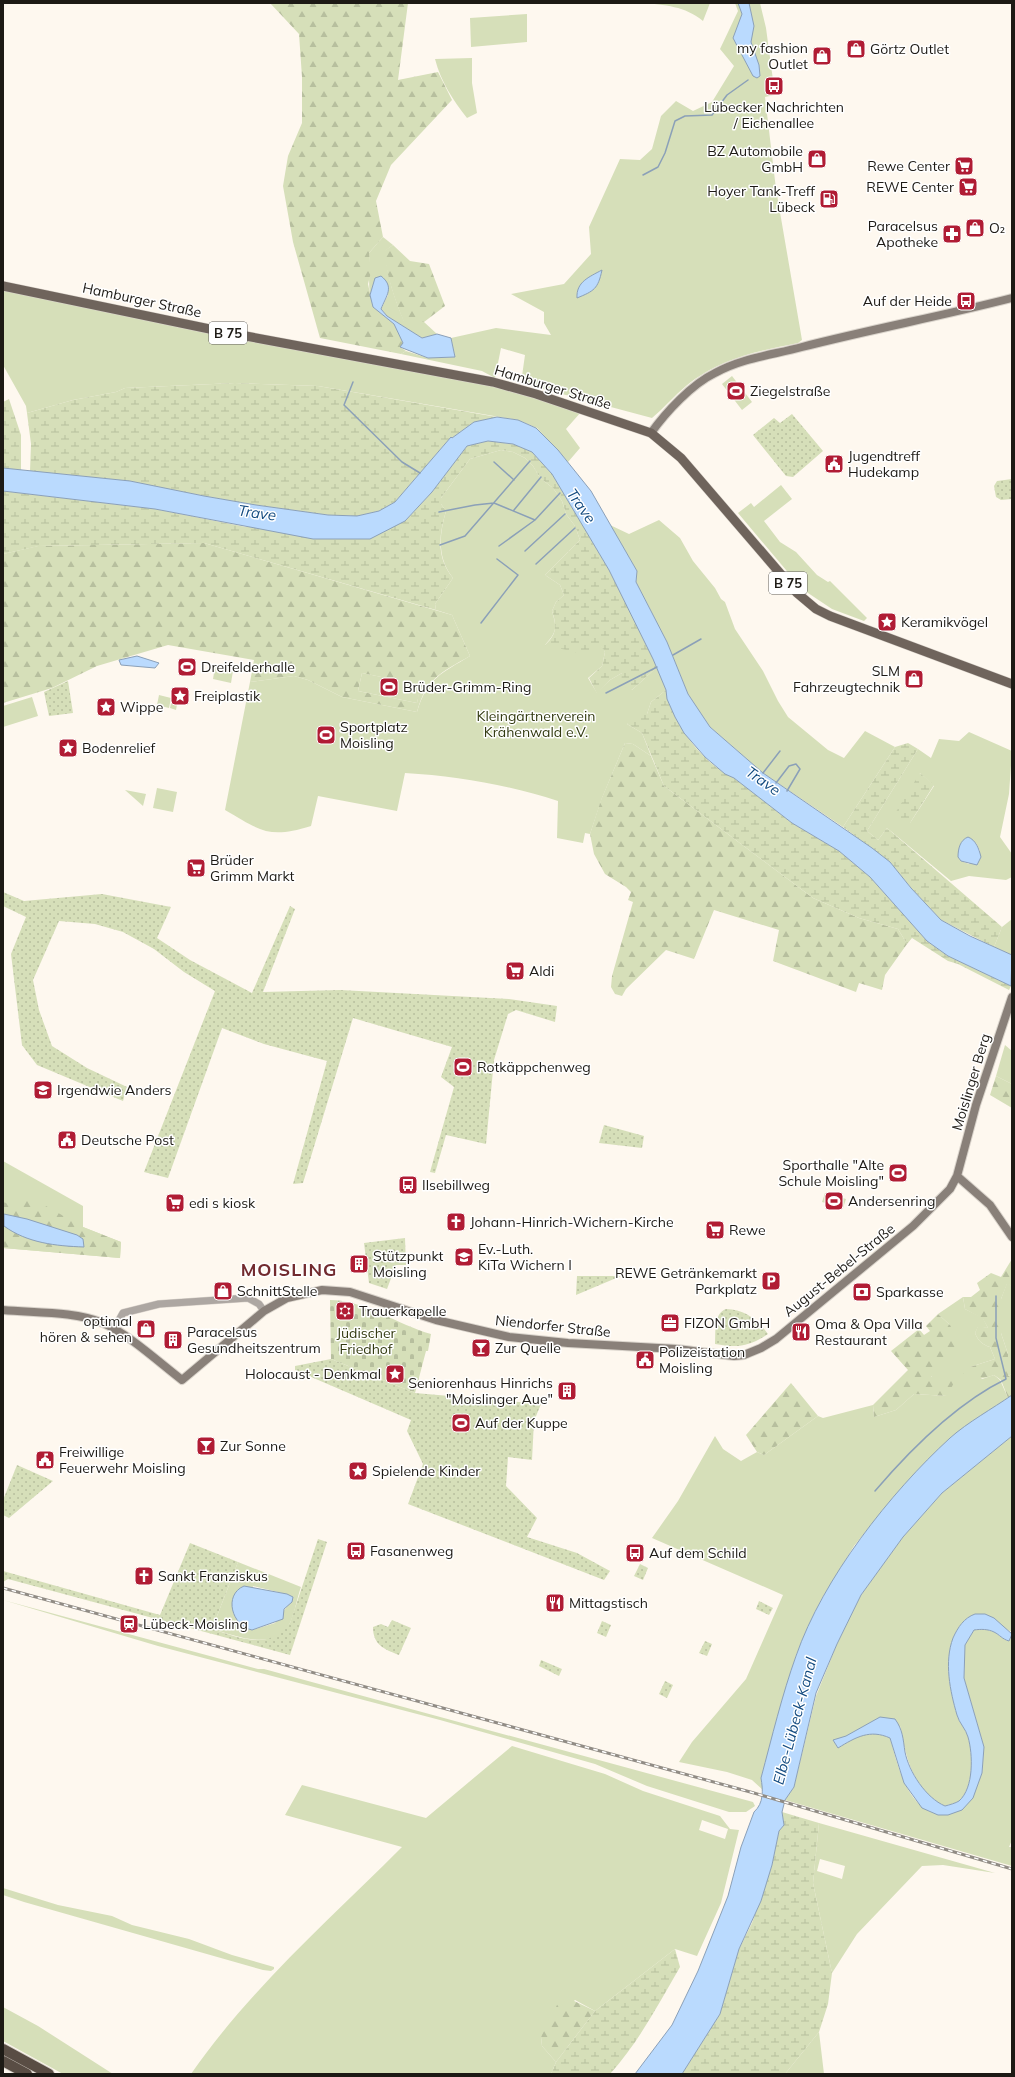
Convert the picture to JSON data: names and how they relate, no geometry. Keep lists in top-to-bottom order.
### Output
{
  "streets": {
    "main road": [
      "Hamburger Straße",
      "B 75",
      "Moislinger Berg",
      "August-Bebel-Straße",
      "Niendorfer Straße"
    ]
  },
  "crossings": [
    ["Moislinger Berg", "August-Bebel-Straße"],
    ["August-Bebel-Straße", "Niendorfer Straße"]
  ],
  "districts": ["MOISLING"],
  "water": ["Trave", "Elbe-Lübeck-Kanal"],
  "parks": ["Kleingärtnerverein Krähenwald e.V.", "Jüdischer Friedhof"],
  "places": {
    "shop": [
      "Görtz Outlet",
      "my fashion Outlet",
      "BZ Automobile GmbH",
      "O₂",
      "SLM Fahrzeugtechnik",
      "SchnittStelle",
      "optimal hören & sehen"
    ],
    "bus stop": [
      "Lübecker Nachrichten / Eichenallee",
      "Auf der Heide",
      "Ilsebillweg",
      "Fasanenweg",
      "Auf dem Schild"
    ],
    "supermarket": [
      "Rewe Center",
      "REWE Center",
      "Brüder Grimm Markt",
      "Aldi",
      "edi s kiosk",
      "Rewe"
    ],
    "fuel station": ["Hoyer Tank-Treff Lübeck"],
    "pharmacy": ["Paracelsus Apotheke"],
    "sports": [
      "Ziegelstraße",
      "Dreifelderhalle",
      "Brüder-Grimm-Ring",
      "Sportplatz Moisling",
      "Rotkäppchenweg",
      "Sporthalle \"Alte Schule Moisling\"",
      "Andersenring",
      "Auf der Kuppe"
    ],
    "public building": [
      "Jugendtreff Hudekamp",
      "Deutsche Post",
      "Polizeistation Moisling",
      "Freiwillige Feuerwehr Moisling"
    ],
    "place": [
      "Keramikvögel",
      "Freiplastik",
      "Wippe",
      "Bodenrelief",
      "Holocaust - Denkmal",
      "Spielende Kinder"
    ],
    "school or university": ["Irgendwie Anders", "Ev.-Luth. KiTa Wichern I"],
    "church": ["Johann-Hinrich-Wichern-Kirche", "Sankt Franziskus"],
    "building": ["Stützpunkt Moisling", "Paracelsus Gesundheitszentrum", "Seniorenhaus Hinrichs \"Moislinger Aue\""],
    "parking": ["REWE Getränkemarkt Parkplatz"],
    "bank": ["Sparkasse"],
    "synagogue": ["Trauerkapelle"],
    "office": ["FIZON GmbH"],
    "restaurant": ["Oma & Opa Villa Restaurant", "Mittagstisch"],
    "bar": ["Zur Quelle", "Zur Sonne"],
    "station": ["Lübeck-Moisling"]
  }
}
